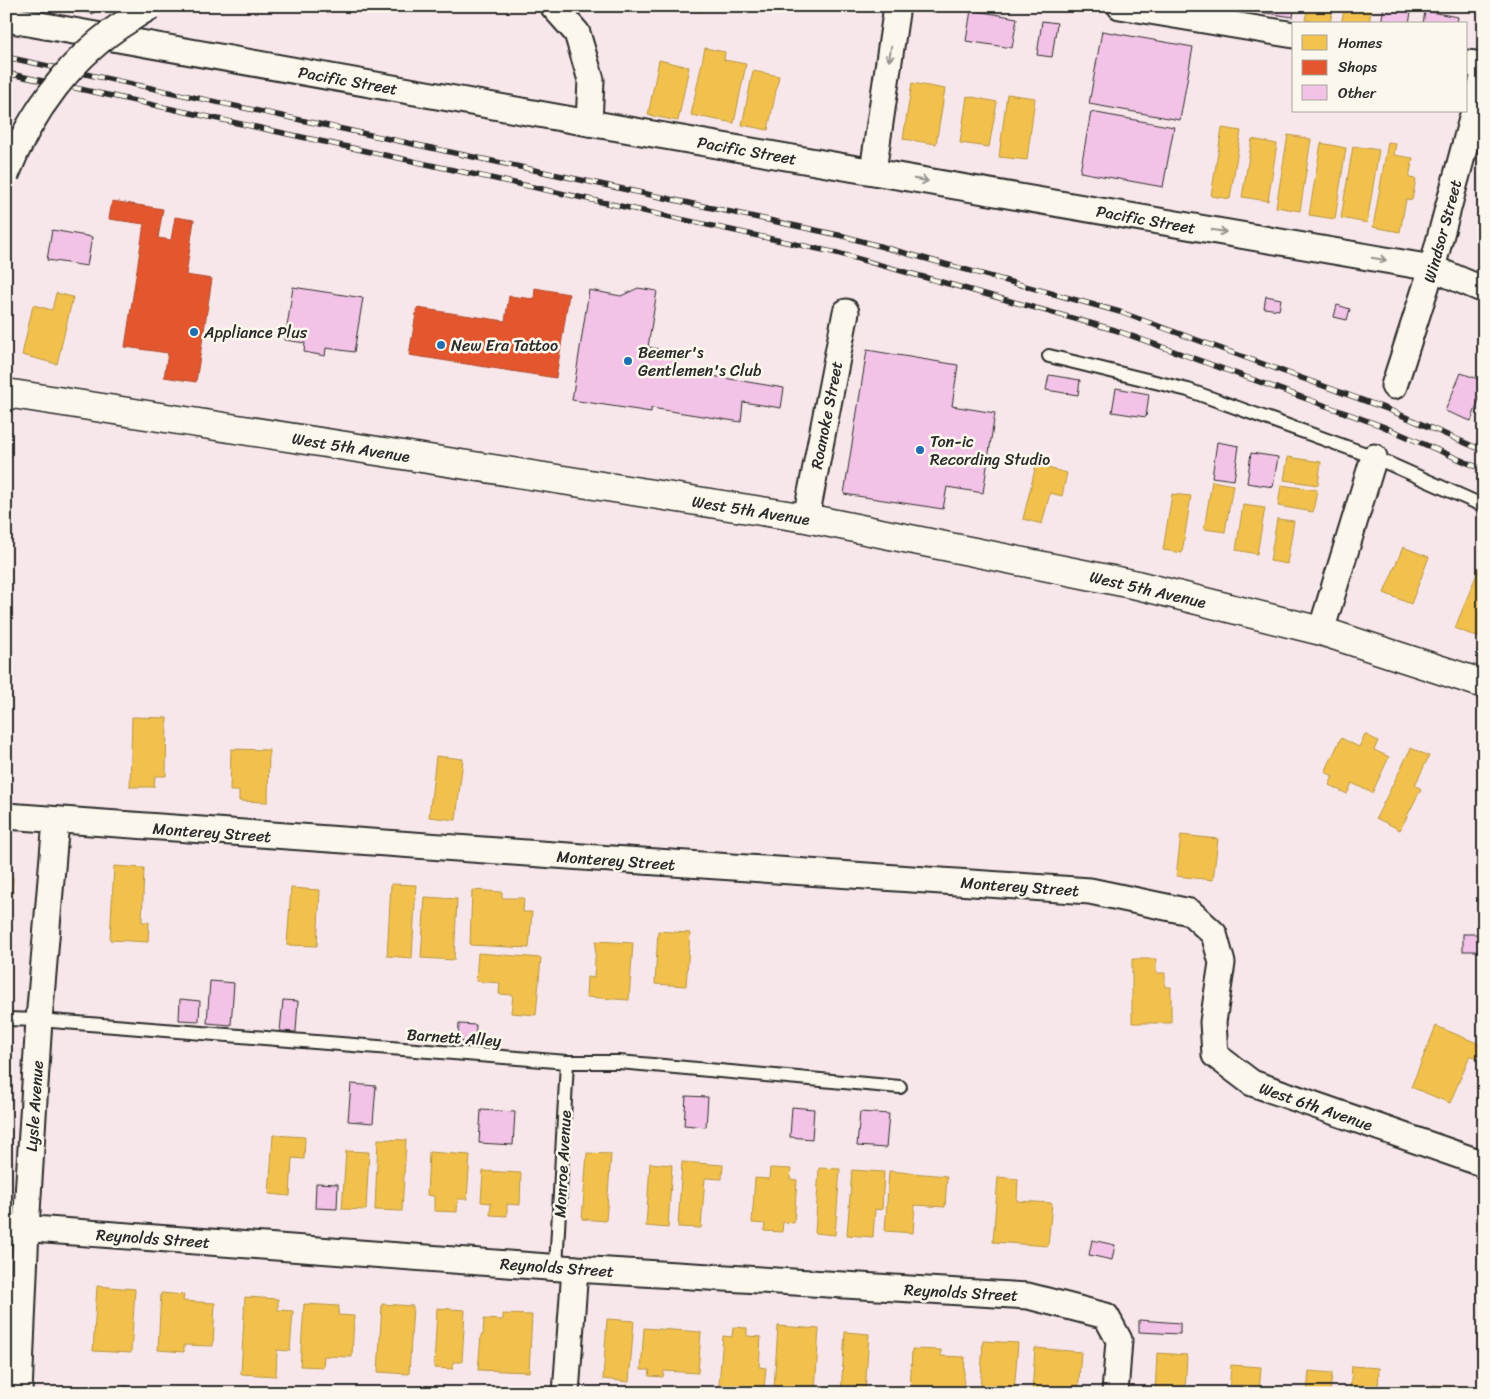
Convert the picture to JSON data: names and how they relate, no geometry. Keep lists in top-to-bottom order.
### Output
{
  "streets": {
    "main road": ["West 5th Avenue"],
    "street": [
      "Pacific Street",
      "Windsor Street",
      "Roanoke Street",
      "Monterey Street",
      "Lysle Avenue",
      "West 6th Avenue",
      "Monroe Avenue",
      "Reynolds Street"
    ],
    "lane": ["Barnett Alley"]
  },
  "crossings": [
    ["Pacific Street", "Windsor Street"],
    ["Roanoke Street", "West 5th Avenue"],
    ["Monterey Street", "Lysle Avenue"],
    ["Monterey Street", "West 6th Avenue"],
    ["Barnett Alley", "Lysle Avenue"],
    ["Barnett Alley", "Monroe Avenue"],
    ["Lysle Avenue", "Reynolds Street"],
    ["Monroe Avenue", "Reynolds Street"]
  ],
  "places": [
    "Appliance Plus",
    "New Era Tattoo",
    "Beemer's Gentlemen's Club",
    "Ton-ic Recording Studio"
  ],
  "legend": ["Homes", "Shops", "Other"]
}
